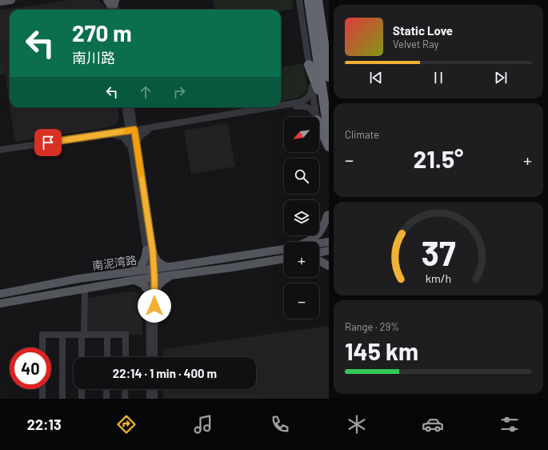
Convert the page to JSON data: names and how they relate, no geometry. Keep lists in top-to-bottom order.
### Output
{
  "streets": {
    "main road": ["南泥湾路"]
  },
  "north": "bottom left",
  "page": {
    "turn": ["270 m", "南川路"],
    "song": ["Static Love", "Velvet Ray"],
    "tile": [
      "Climate",
      ["Range · 29%", "145 km"]
    ],
    "map_buttons": ["+", "−"],
    "heat": ["−", "21.5°", "+"],
    "limit": "40",
    "trip": "22:14 · 1 min · 400 m",
    "tabs": "22:13",
    "gauge": ["37", "km/h"]
  }
}
